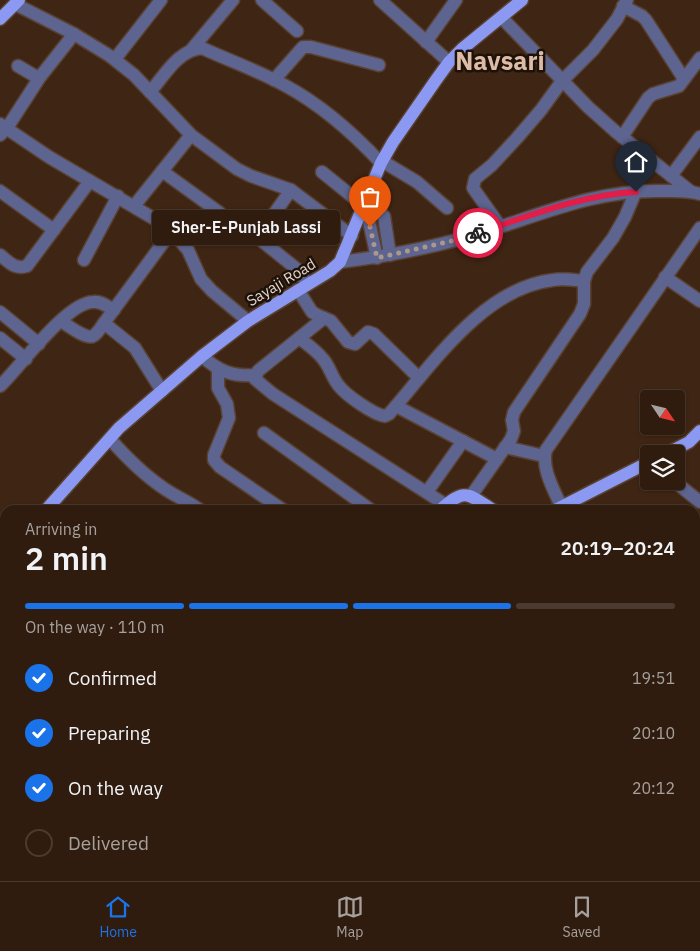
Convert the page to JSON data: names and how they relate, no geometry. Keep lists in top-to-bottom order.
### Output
{
  "streets": {
    "main road": ["Sayaji Road"]
  },
  "districts": ["Navsari"],
  "places": ["Sher-E-Punjab Lassi"],
  "north": "bottom right",
  "page": {
    "bubble": "Sher-E-Punjab Lassi",
    "heading": ["2 min", "Arriving in", "20:19–20:24"],
    "bar": "On the way · 110 m",
    "list": [
      ["Confirmed", "19:51"],
      ["Preparing", "20:10"],
      ["On the way", "20:12"],
      "Delivered"
    ],
    "tabs": ["Home", "Map", "Saved"]
  }
}
